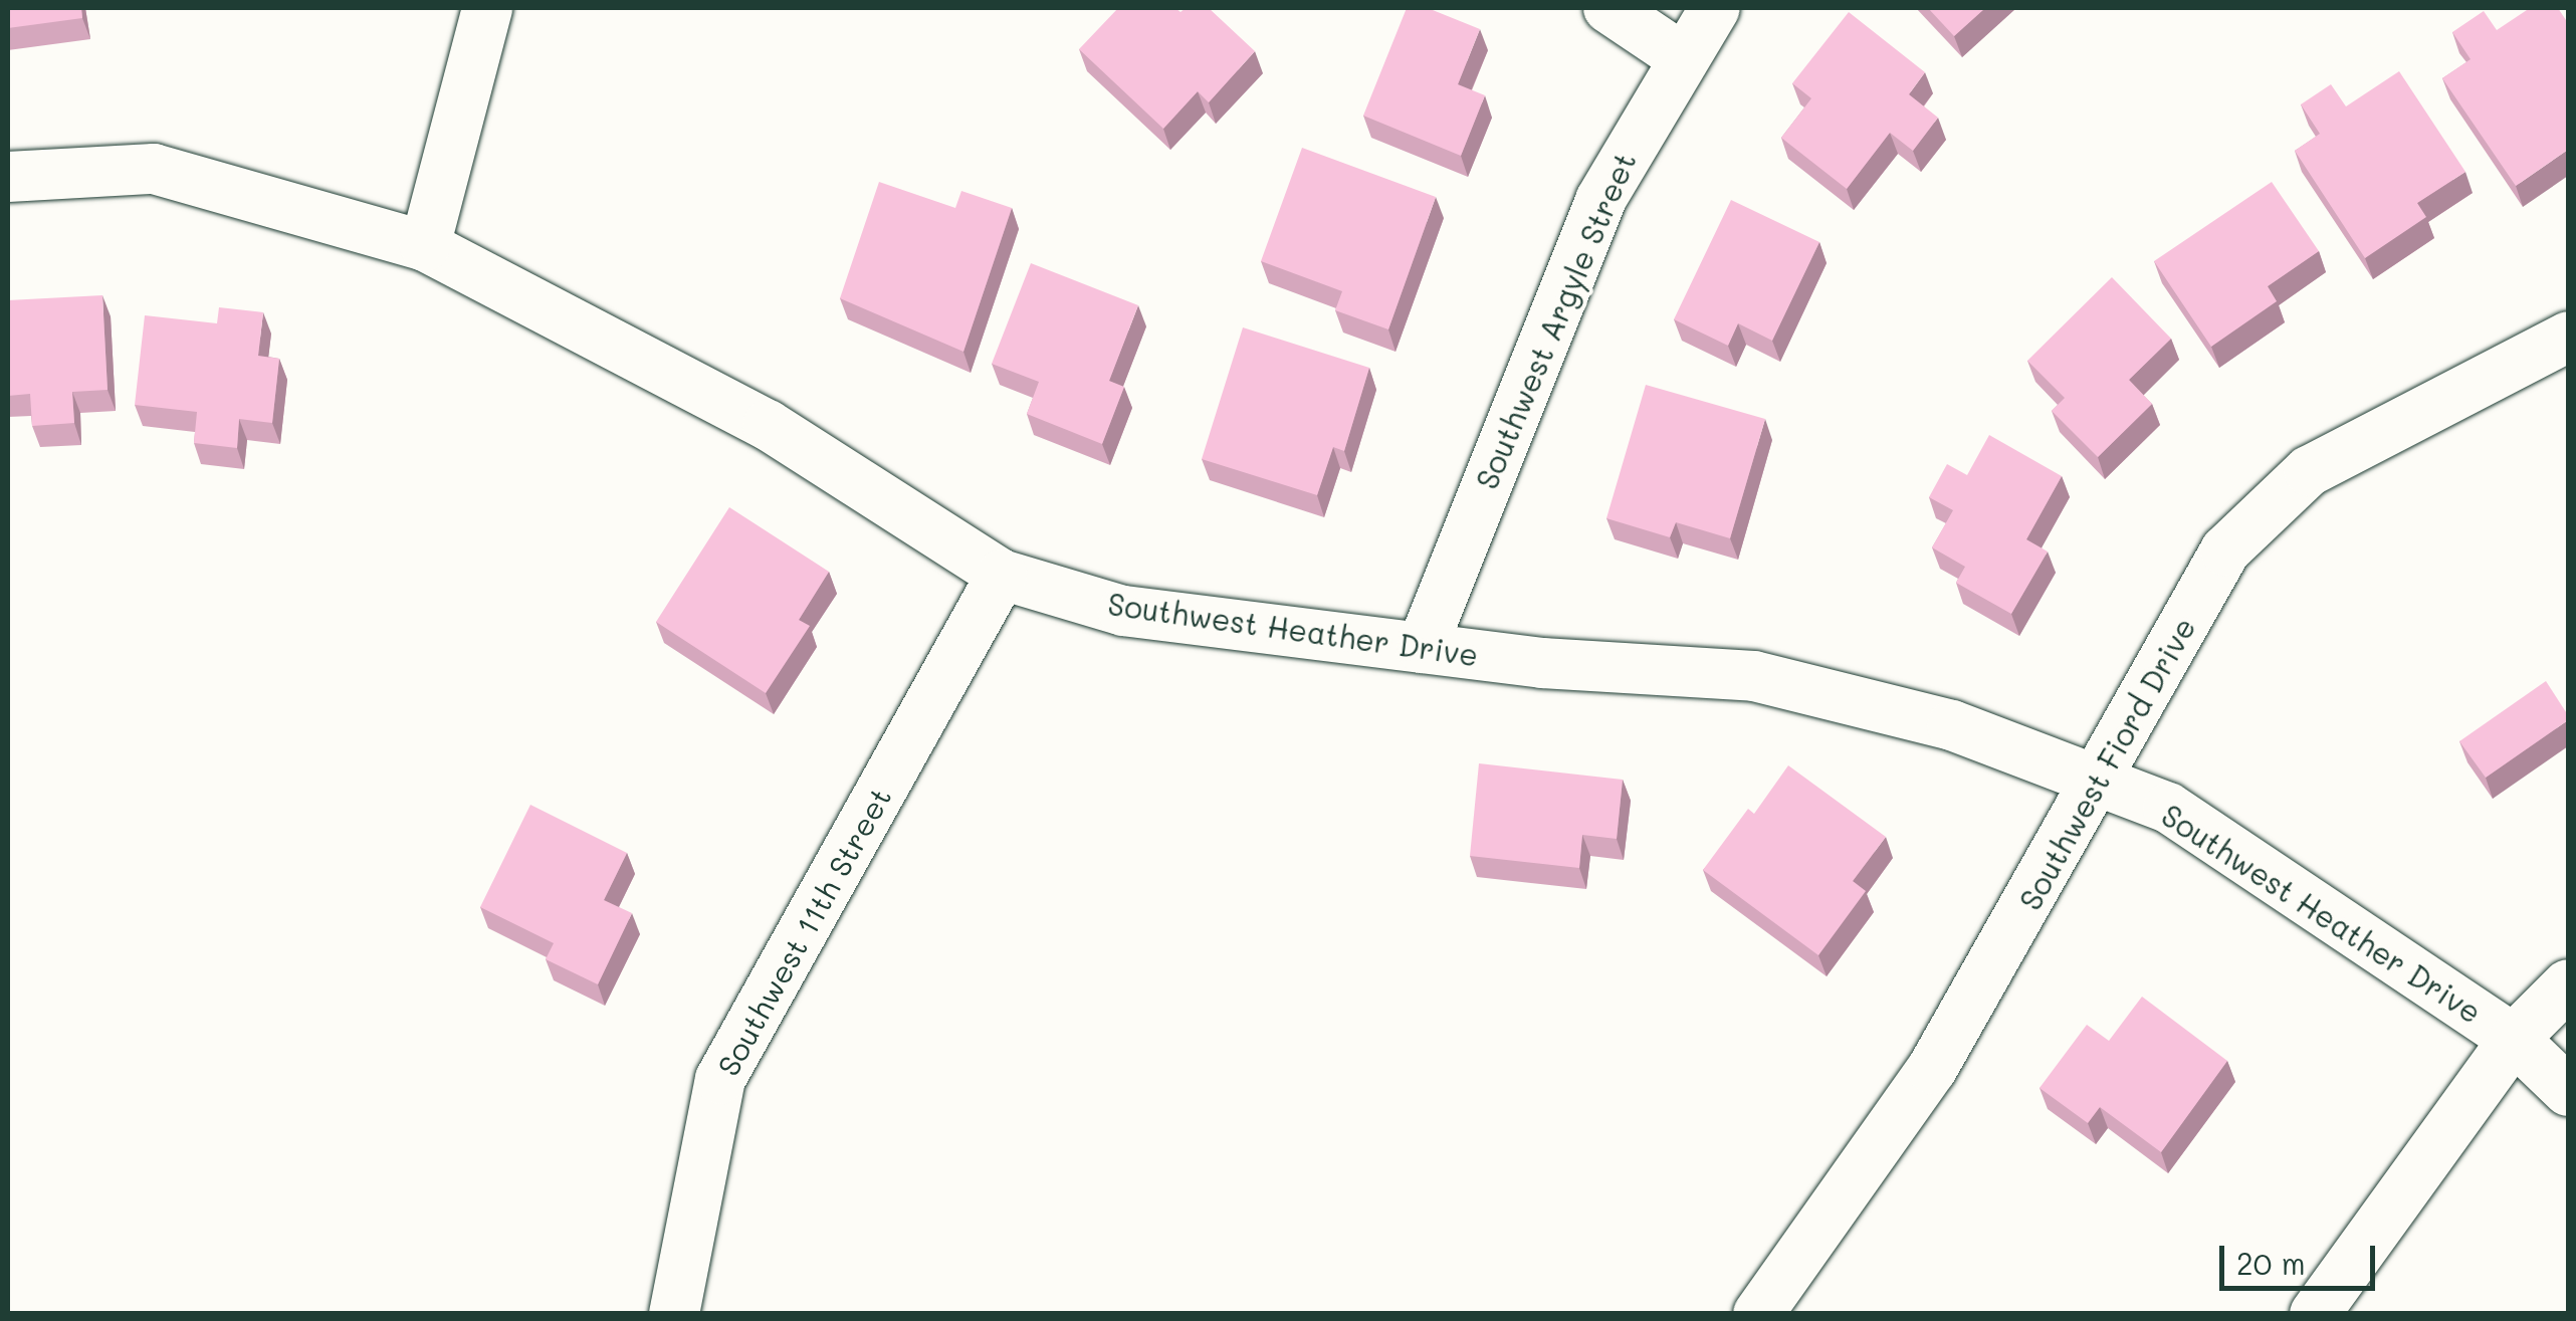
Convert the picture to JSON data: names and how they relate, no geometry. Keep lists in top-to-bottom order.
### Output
{
  "streets": {
    "street": [
      "Southwest Argyle Street",
      "Southwest Heather Drive",
      "Southwest Fiord Drive",
      "Southwest 11th Street"
    ]
  },
  "crossings": [
    ["Southwest Argyle Street", "Southwest Heather Drive"],
    ["Southwest Heather Drive", "Southwest Fiord Drive"],
    ["Southwest Heather Drive", "Southwest 11th Street"]
  ],
  "scale_bar": "20 m"
}
